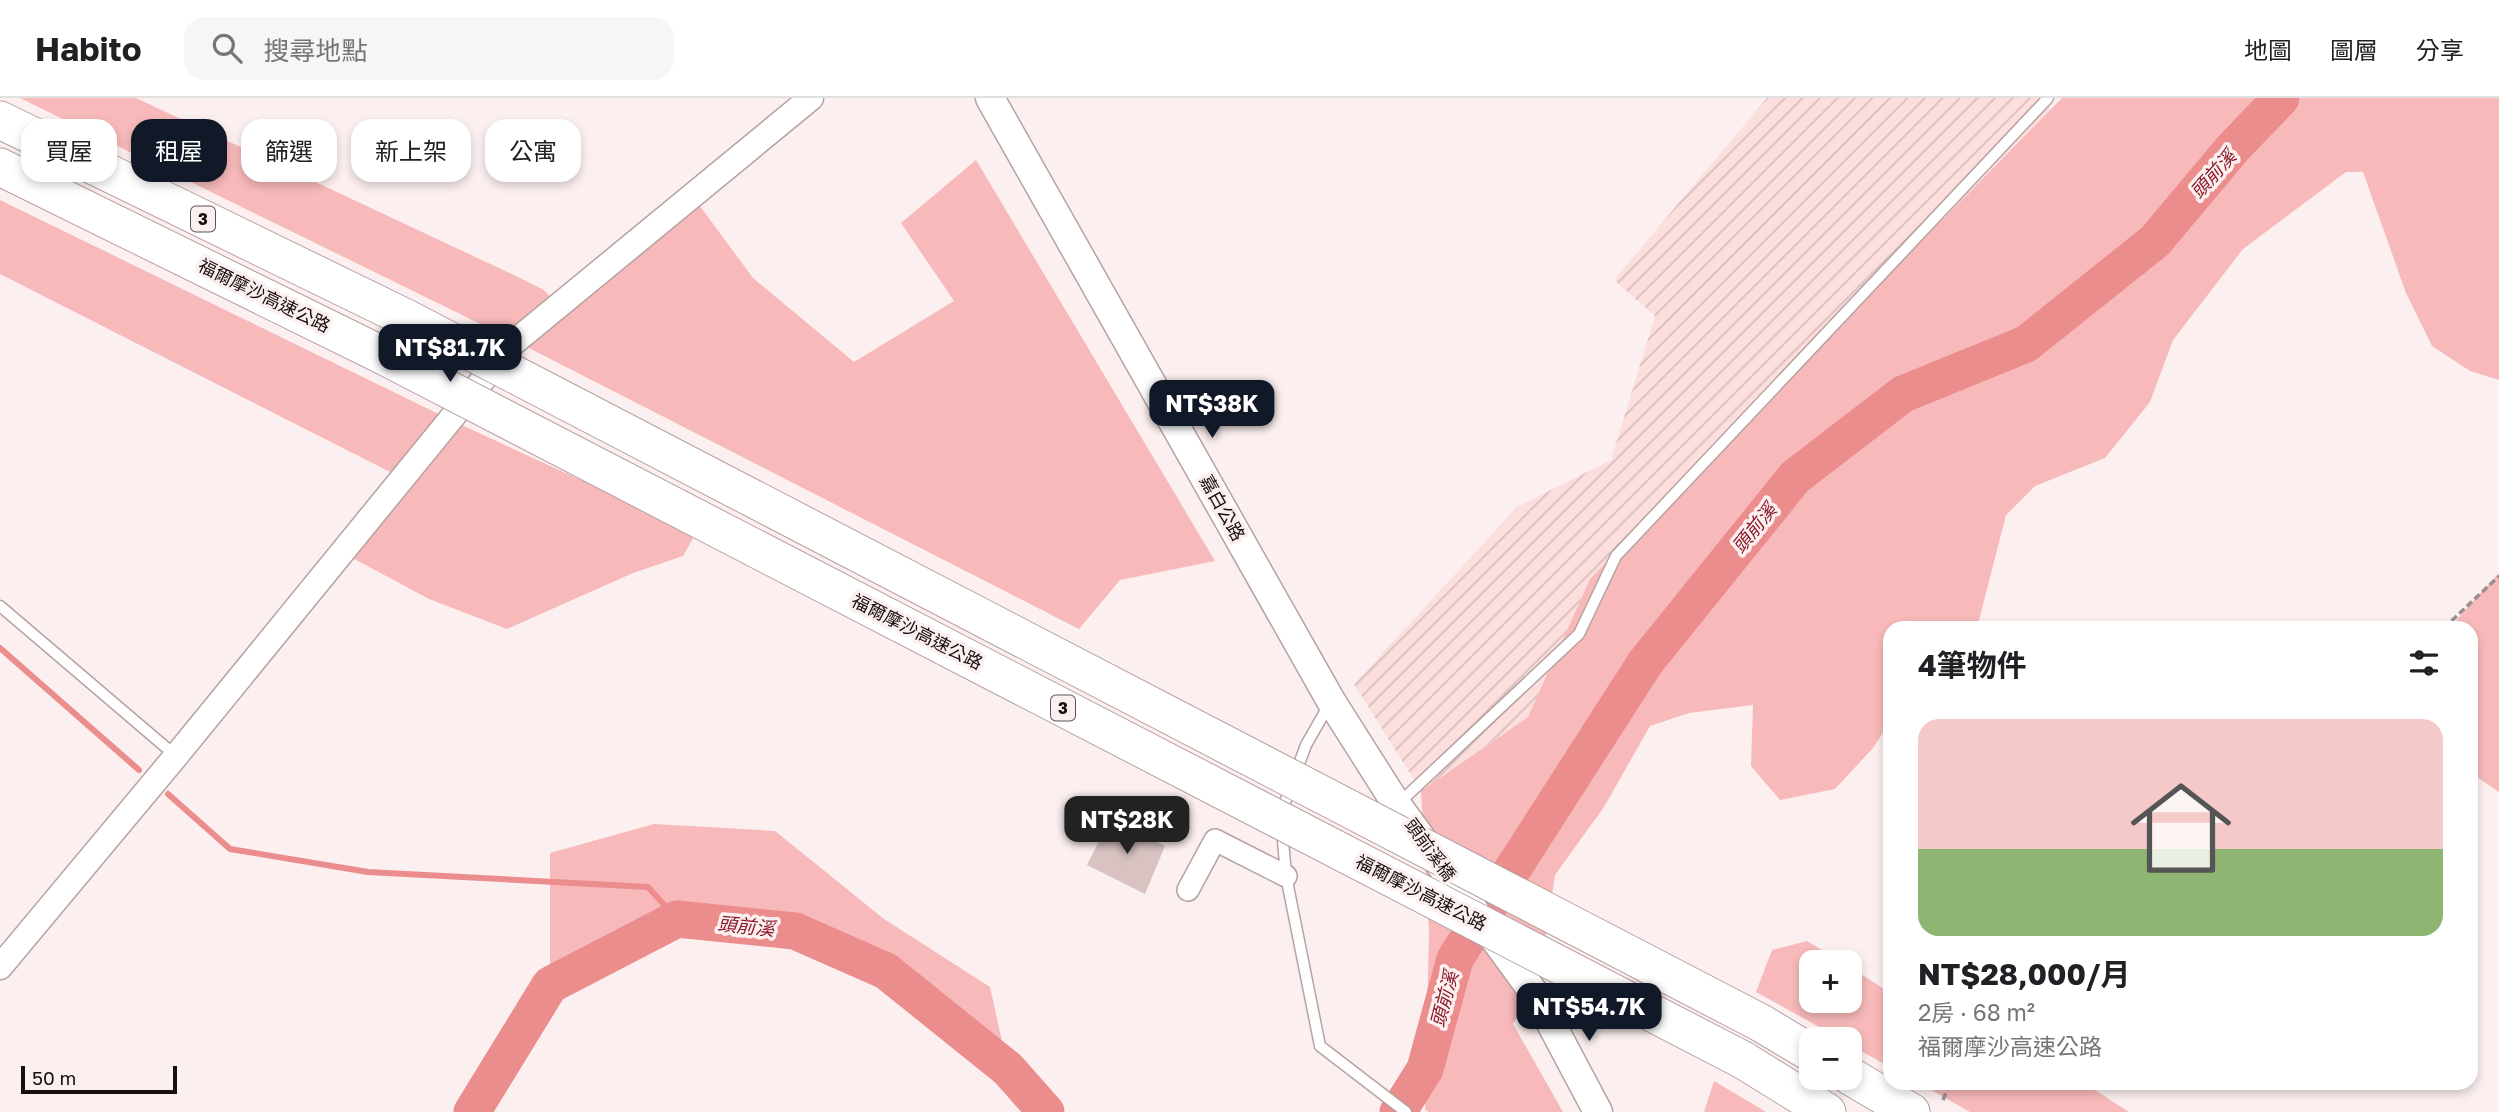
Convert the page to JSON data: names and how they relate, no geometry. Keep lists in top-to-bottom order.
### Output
{
  "streets": {
    "highway": ["3", "福爾摩沙高速公路"],
    "main road": ["嘉白公路", "頭前溪橋"]
  },
  "crossings": [
    ["嘉白公路", "頭前溪橋"]
  ],
  "water": ["頭前溪"],
  "scale_bar": "50 m",
  "page": {
    "header": "Habito",
    "search": "搜尋地點",
    "nav": ["地圖", "圖層", "分享"],
    "chip": [
      "買屋",
      "租屋",
      "篩選",
      "新上架",
      "公寓"
    ],
    "price": [
      "NT$81.7K",
      "NT$38K",
      "NT$28K",
      "NT$54.7K"
    ],
    "heading": "4筆物件",
    "list": [
      {
        "name": "NT$28,000/月",
        "note": "2房 · 68 m² · 福爾摩沙高速公路"
      }
    ],
    "map_buttons": ["+", "−"],
    "scale": "50 m"
  }
}
